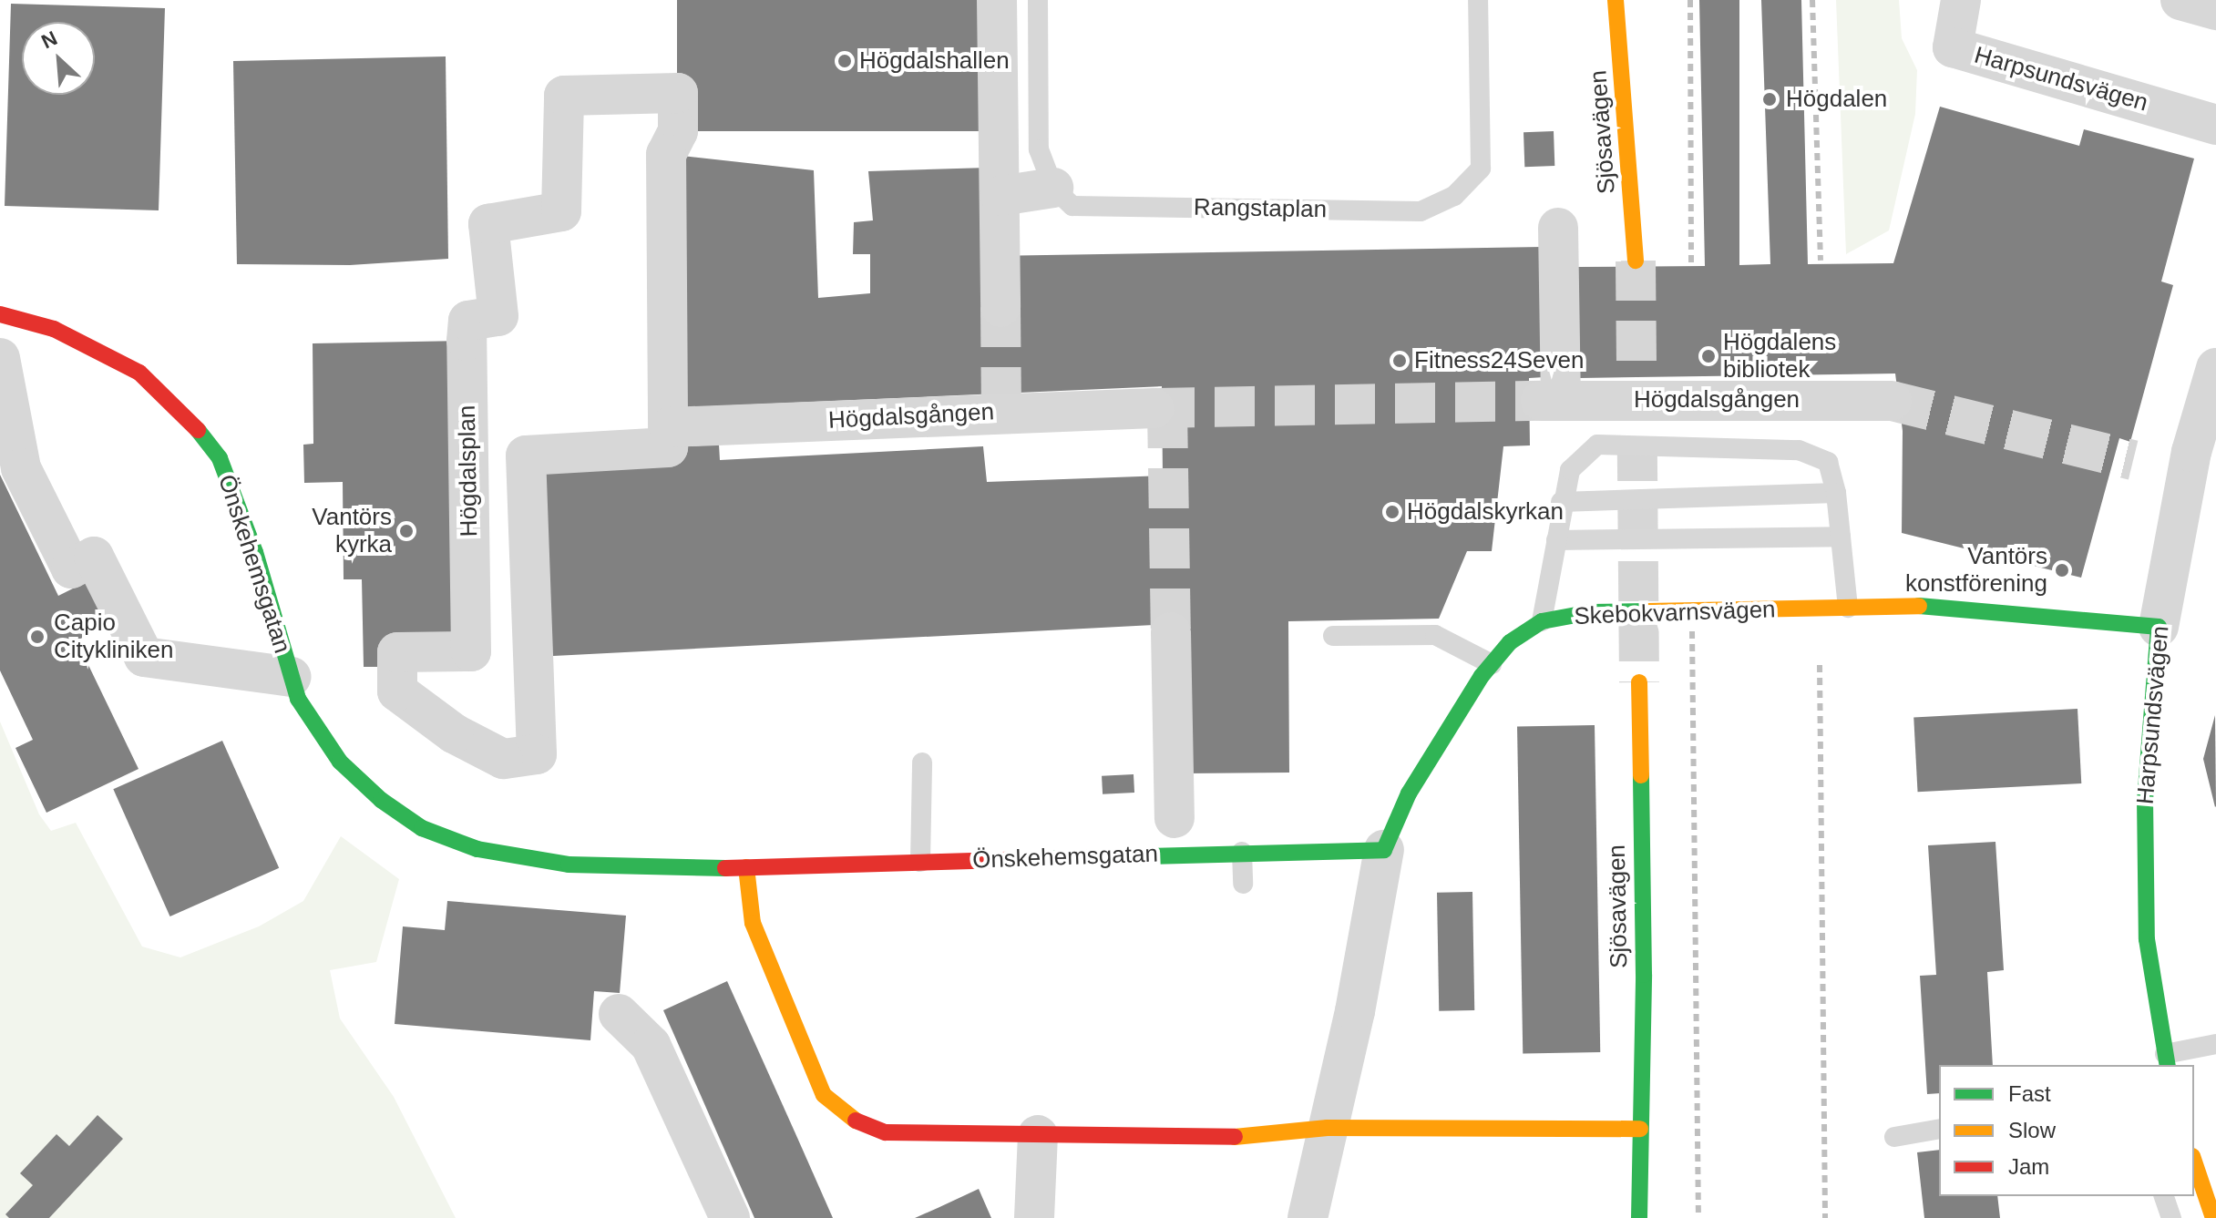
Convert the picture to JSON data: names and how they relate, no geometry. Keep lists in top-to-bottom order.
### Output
{
  "streets": {
    "street": [
      "Harpsundsvägen",
      "Sjösavägen",
      "Högdalsgången",
      "Högdalsplan",
      "Önskehemsgatan",
      "Skebokvarnsvägen"
    ],
    "lane": ["Rangstaplan"]
  },
  "crossings": [
    ["Harpsundsvägen", "Skebokvarnsvägen"],
    ["Högdalsgången", "Högdalsplan"],
    ["Önskehemsgatan", "Skebokvarnsvägen"]
  ],
  "places": [
    "Högdalshallen",
    "Högdalen",
    "Högdalens bibliotek",
    "Fitness24Seven",
    "Högdalskyrkan",
    "Vantörs kyrka",
    "Vantörs konstförening",
    "Capio Citykliniken"
  ],
  "legend": ["Fast", "Slow", "Jam"],
  "north": "top left"
}
